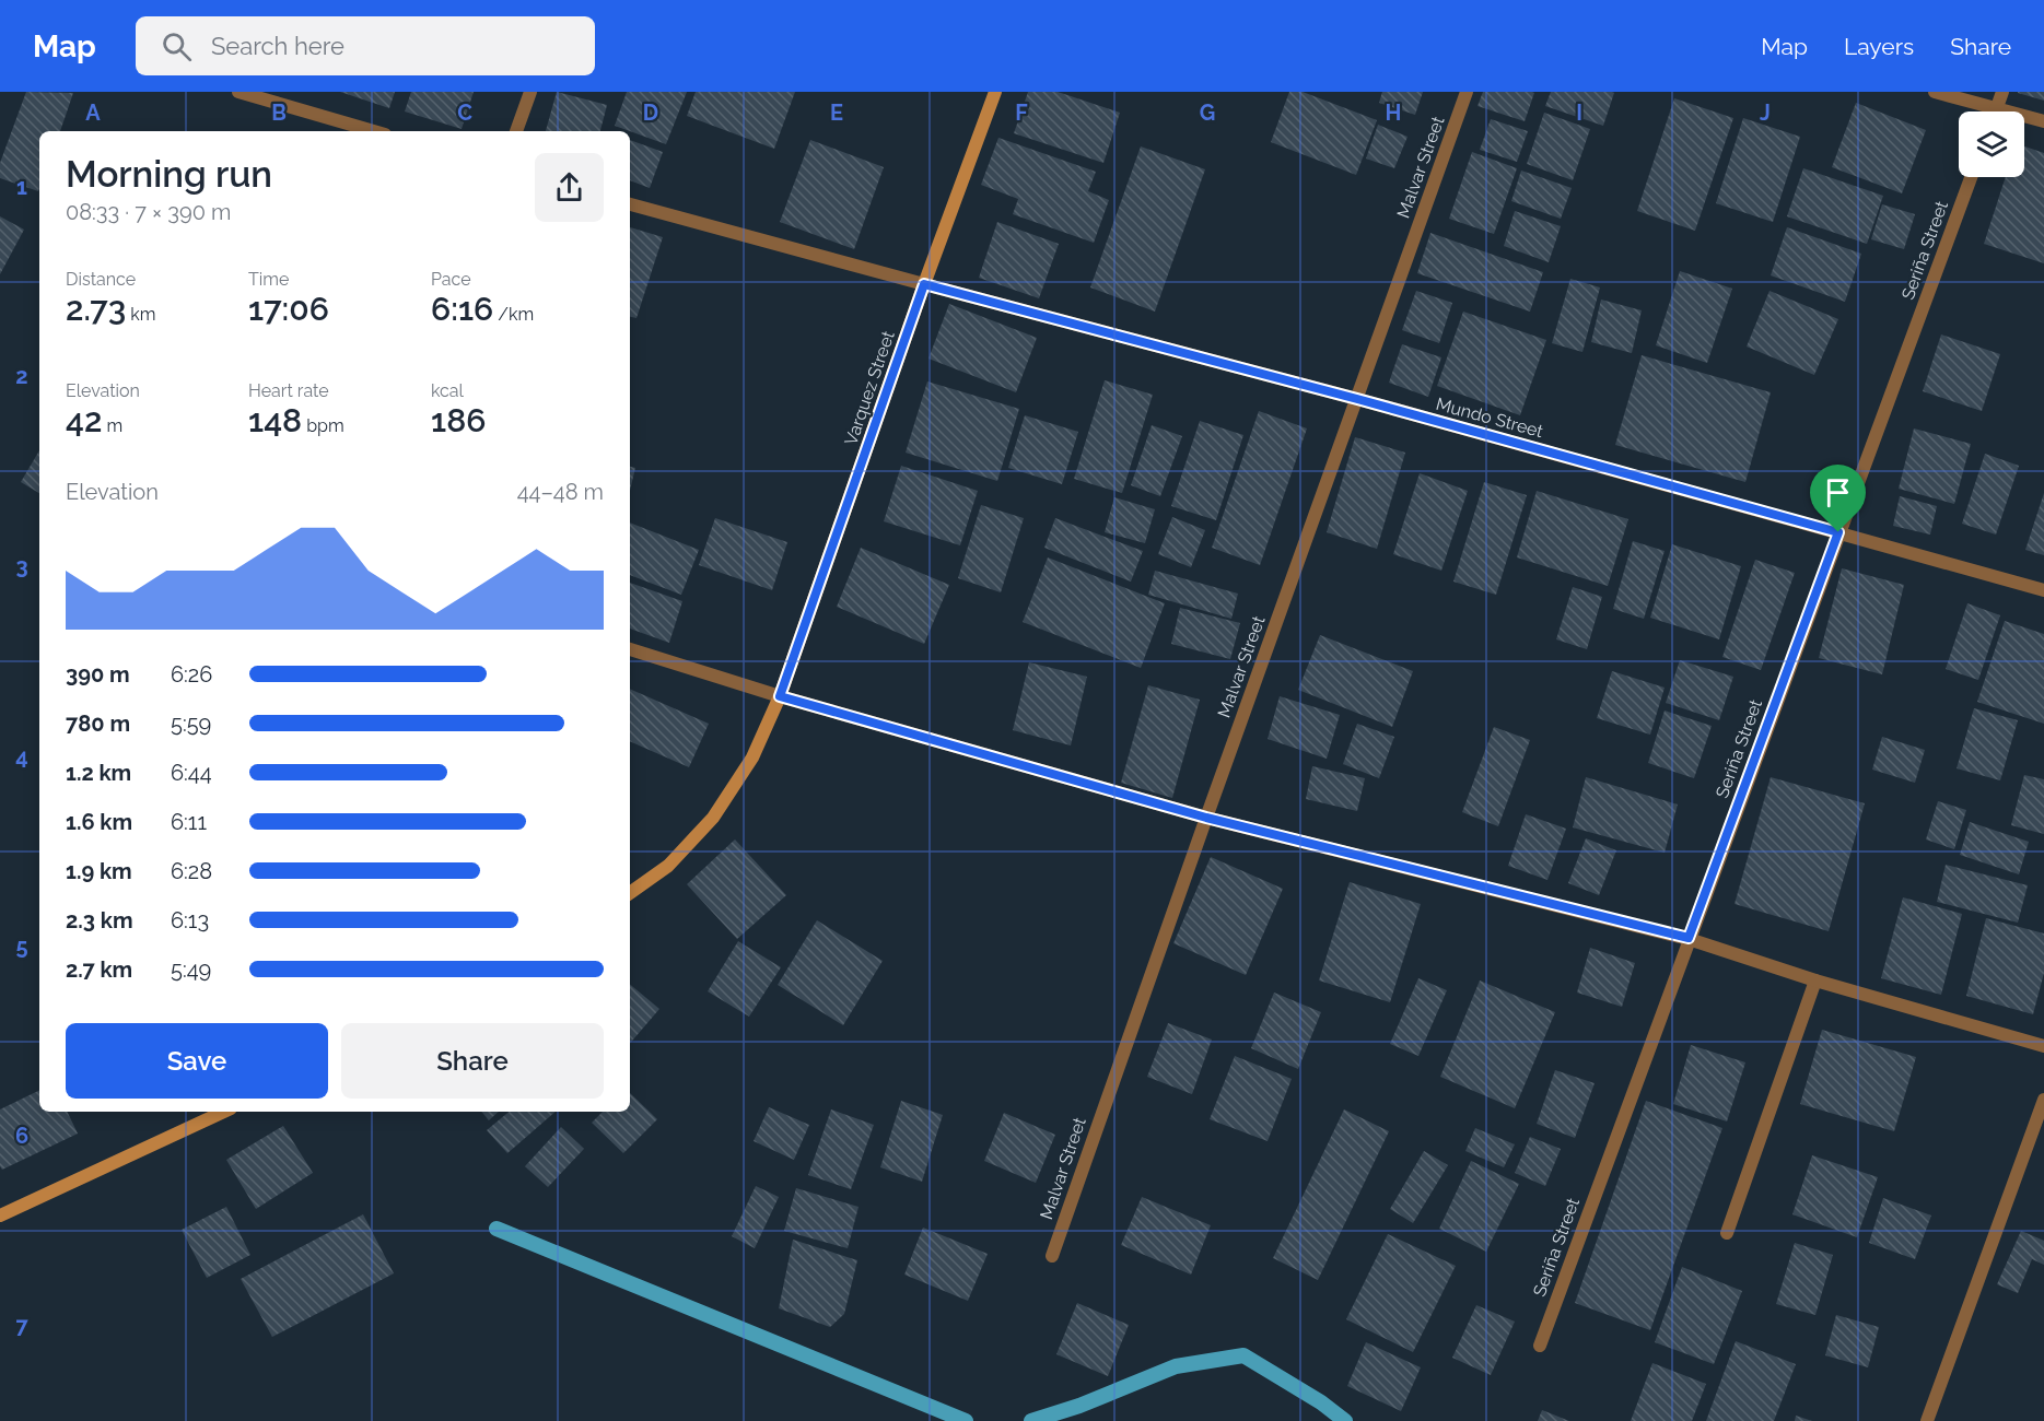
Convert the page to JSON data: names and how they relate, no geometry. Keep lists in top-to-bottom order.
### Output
{
  "streets": {
    "main road": ["Varquez Street"],
    "street": ["Malvar Street", "Seriña Street", "Mundo Street"]
  },
  "crossings": [
    ["Malvar Street", "Mundo Street"],
    ["Seriña Street", "Mundo Street"],
    ["Varquez Street", "Mundo Street"]
  ],
  "page": {
    "header": "Map",
    "search": "Search here",
    "nav": ["Map", "Layers", "Share"],
    "heading": ["Morning run", "08:33 · 7 × 390 m"],
    "stats": [
      ["Distance", "2.73 km"],
      ["Time", "17:06"],
      ["Pace", "6:16 /km"],
      ["Elevation", "42 m"],
      ["Heart rate", "148 bpm"],
      ["kcal", "186"]
    ],
    "chart": ["Elevation", "44–48 m"],
    "list": [
      {
        "name": "390 m",
        "note": "6:26"
      },
      {
        "name": "780 m",
        "note": "5:59"
      },
      {
        "name": "1.2 km",
        "note": "6:44"
      },
      {
        "name": "1.6 km",
        "note": "6:11"
      },
      {
        "name": "1.9 km",
        "note": "6:28"
      },
      {
        "name": "2.3 km",
        "note": "6:13"
      },
      {
        "name": "2.7 km",
        "note": "5:49"
      }
    ],
    "buttons": ["Save", "Share"]
  },
  "grid": {
    "columns": [
      "A",
      "B",
      "C",
      "D",
      "E",
      "F",
      "G",
      "H",
      "I",
      "J"
    ],
    "rows": [
      "1",
      "2",
      "3",
      "4",
      "5",
      "6",
      "7"
    ]
  }
}
